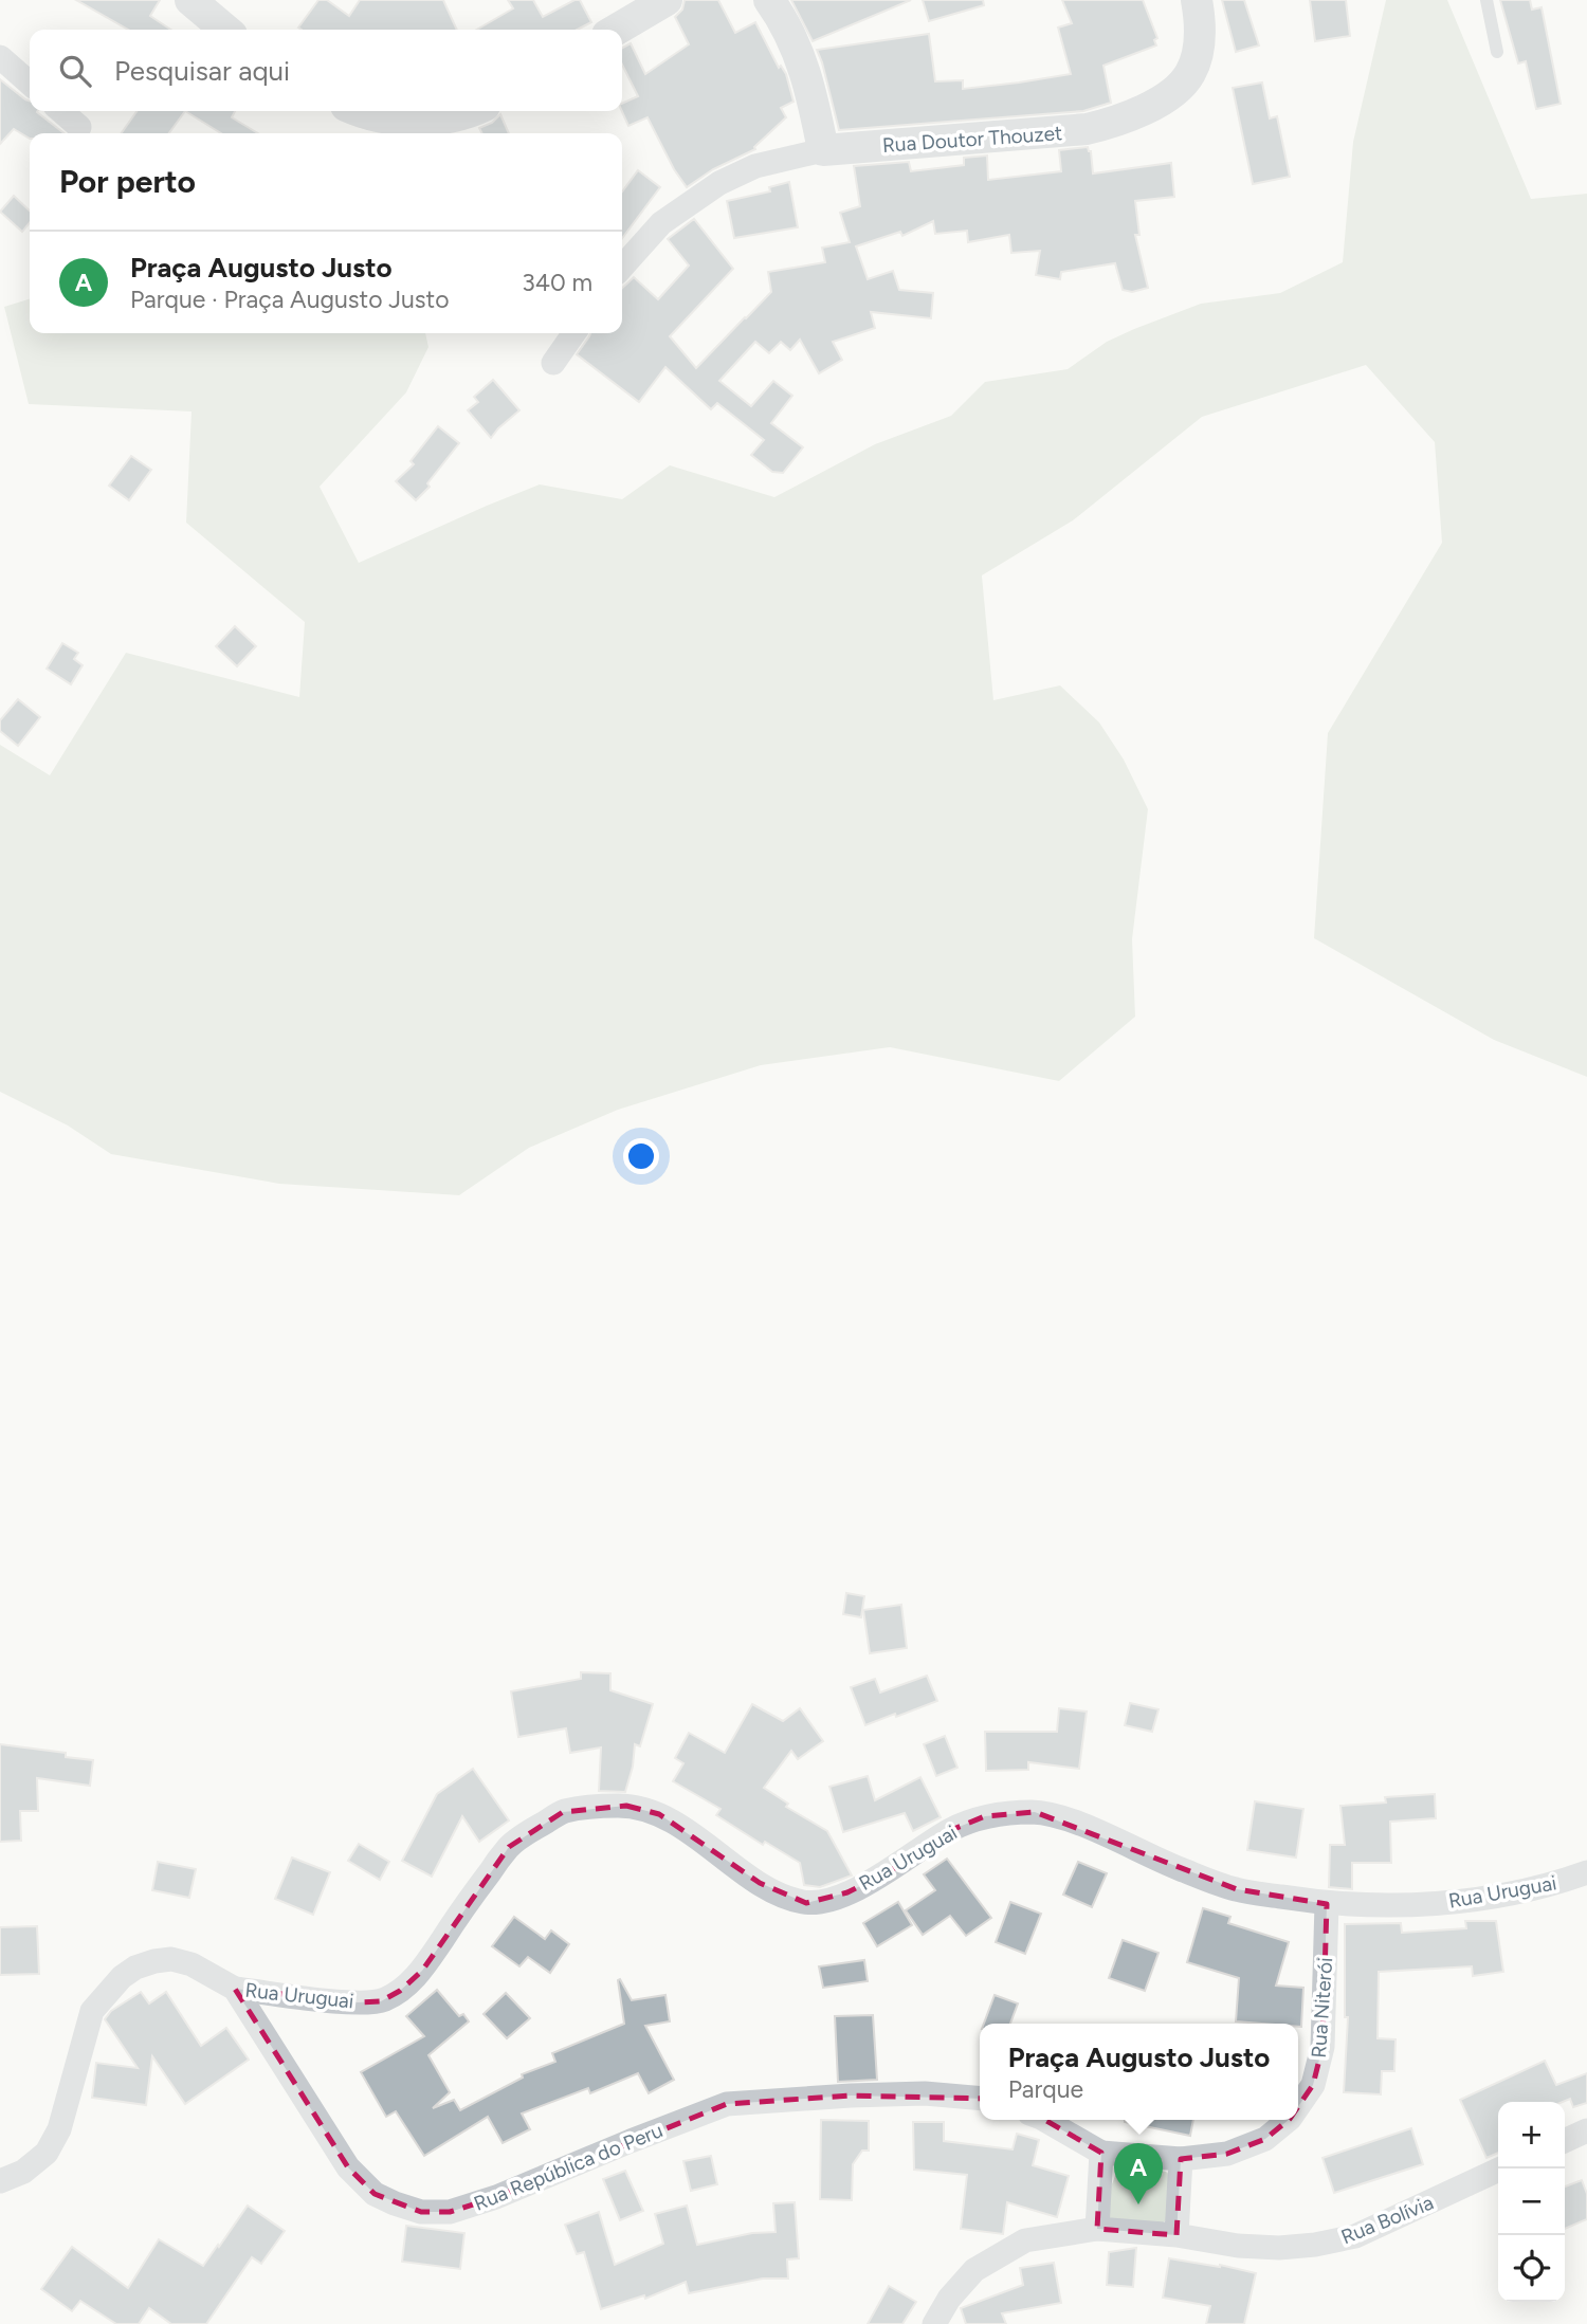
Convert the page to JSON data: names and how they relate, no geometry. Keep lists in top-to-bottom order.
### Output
{
  "streets": {
    "street": [
      "Rua Doutor Thouzet",
      "Rua Uruguai",
      "Rua Niterói",
      "Rua República do Peru",
      "Rua Bolívia"
    ]
  },
  "crossings": [
    ["Rua Uruguai", "Rua Niterói"],
    ["Rua Uruguai", "Rua República do Peru"]
  ],
  "page": {
    "search": "Pesquisar aqui",
    "heading": "Por perto",
    "list": [
      {
        "mark": "A",
        "name": "Praça Augusto Justo",
        "note": "Parque · Praça Augusto Justo",
        "value": "340 m"
      }
    ],
    "popup": ["Praça Augusto Justo", "Parque"],
    "map_buttons": ["+", "−"],
    "pins": "A"
  }
}
